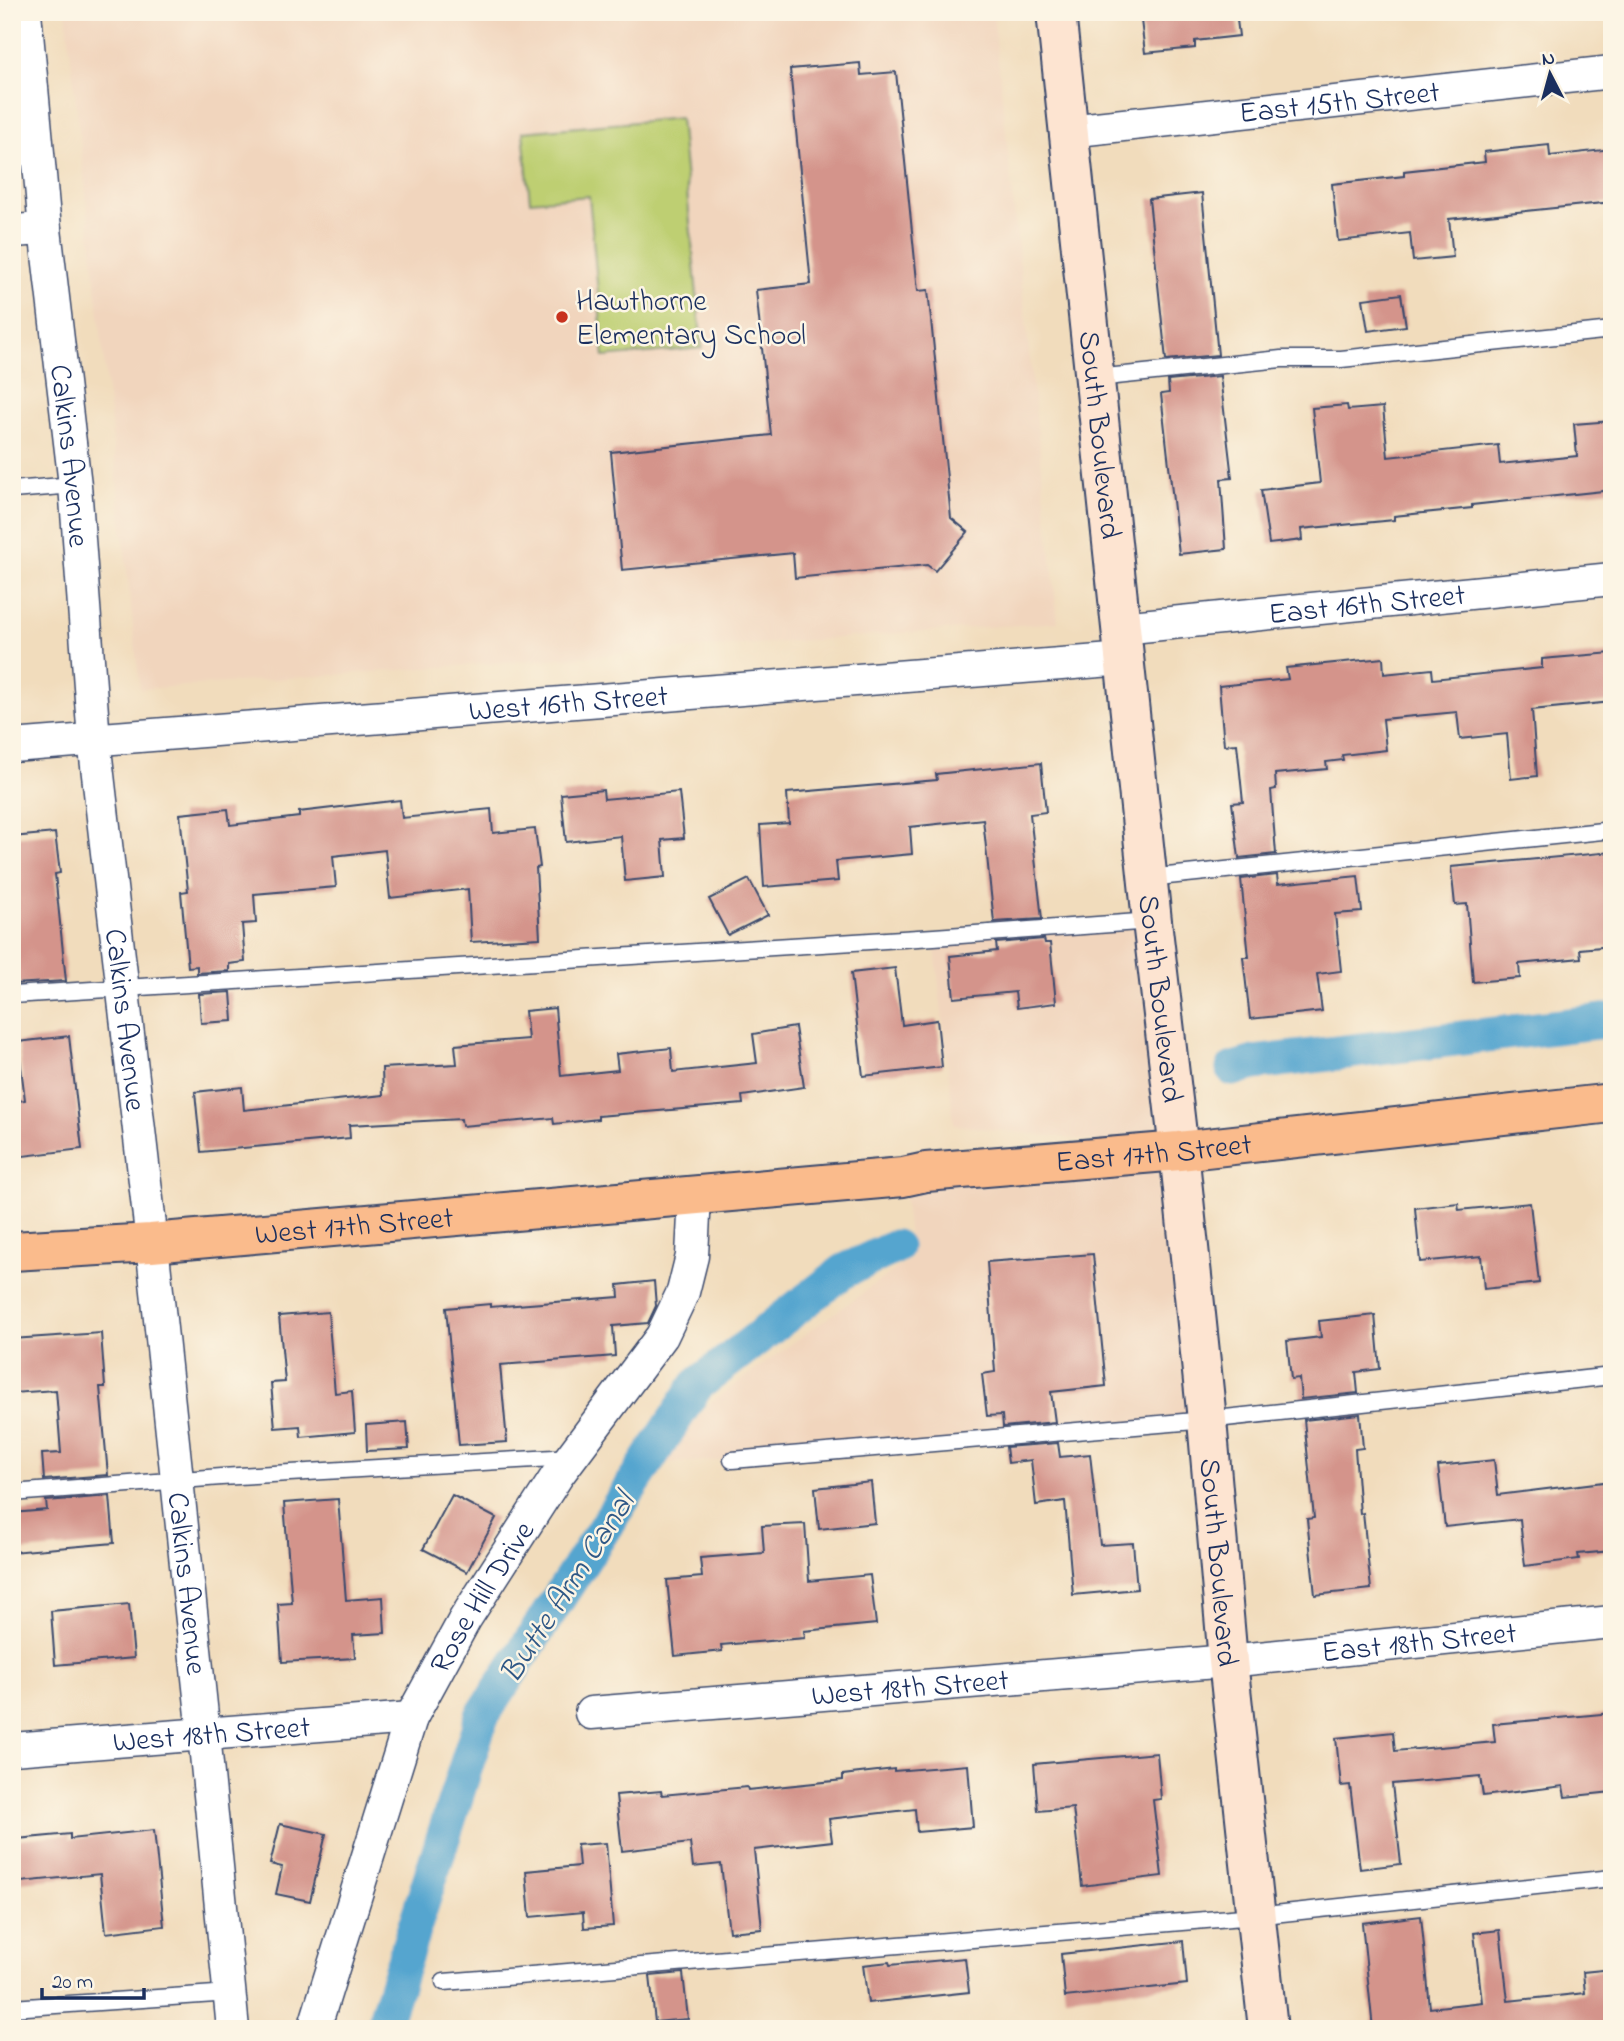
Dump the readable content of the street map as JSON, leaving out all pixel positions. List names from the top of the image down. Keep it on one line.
{"streets":{"main road":["East 17th Street","West 17th Street"],"street":["East 15th Street","South Boulevard","Calkins Avenue","East 16th Street","West 16th Street","Rose Hill Drive","East 18th Street","West 18th Street"]},"crossings":[["East 15th Street","South Boulevard"],["South Boulevard","East 16th Street"],["South Boulevard","West 16th Street"],["South Boulevard","East 17th Street"],["South Boulevard","East 18th Street"],["South Boulevard","West 18th Street"],["Calkins Avenue","West 16th Street"],["Calkins Avenue","West 17th Street"],["Calkins Avenue","West 18th Street"],["East 16th Street","West 16th Street"],["East 17th Street","West 17th Street"],["East 17th Street","Rose Hill Drive"],["West 17th Street","Rose Hill Drive"],["Rose Hill Drive","West 18th Street"],["East 18th Street","West 18th Street"]],"water":["Butte Arm Canal"],"places":["Hawthorne Elementary School"],"scale_bar":"20 m","north":"top"}
